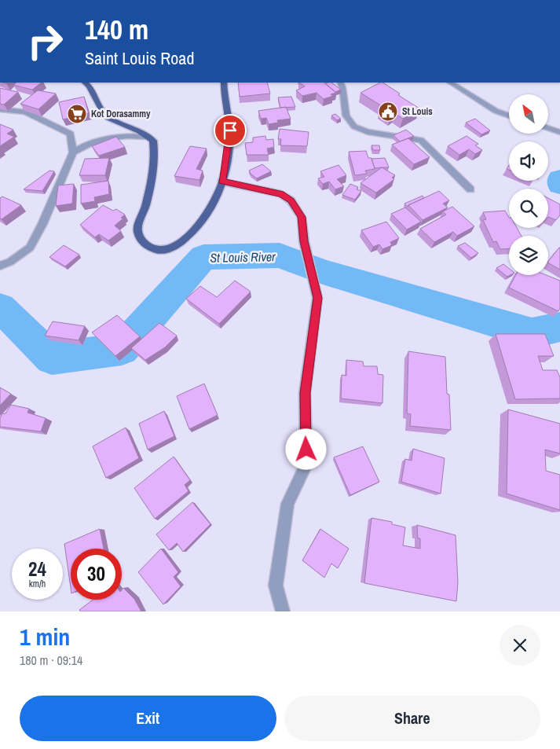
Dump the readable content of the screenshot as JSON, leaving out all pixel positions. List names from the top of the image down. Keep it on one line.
{"water":["St Louis River"],"places":{"public building":["St Louis"],"supermarket":["Kot Dorasammy"]},"north":"top left","page":{"turn":["140 m","Saint Louis Road"],"speed":"24 km/h","limit":"30","heading":["1 min","180 m · 09:14"],"buttons":["Exit","Share"]}}
